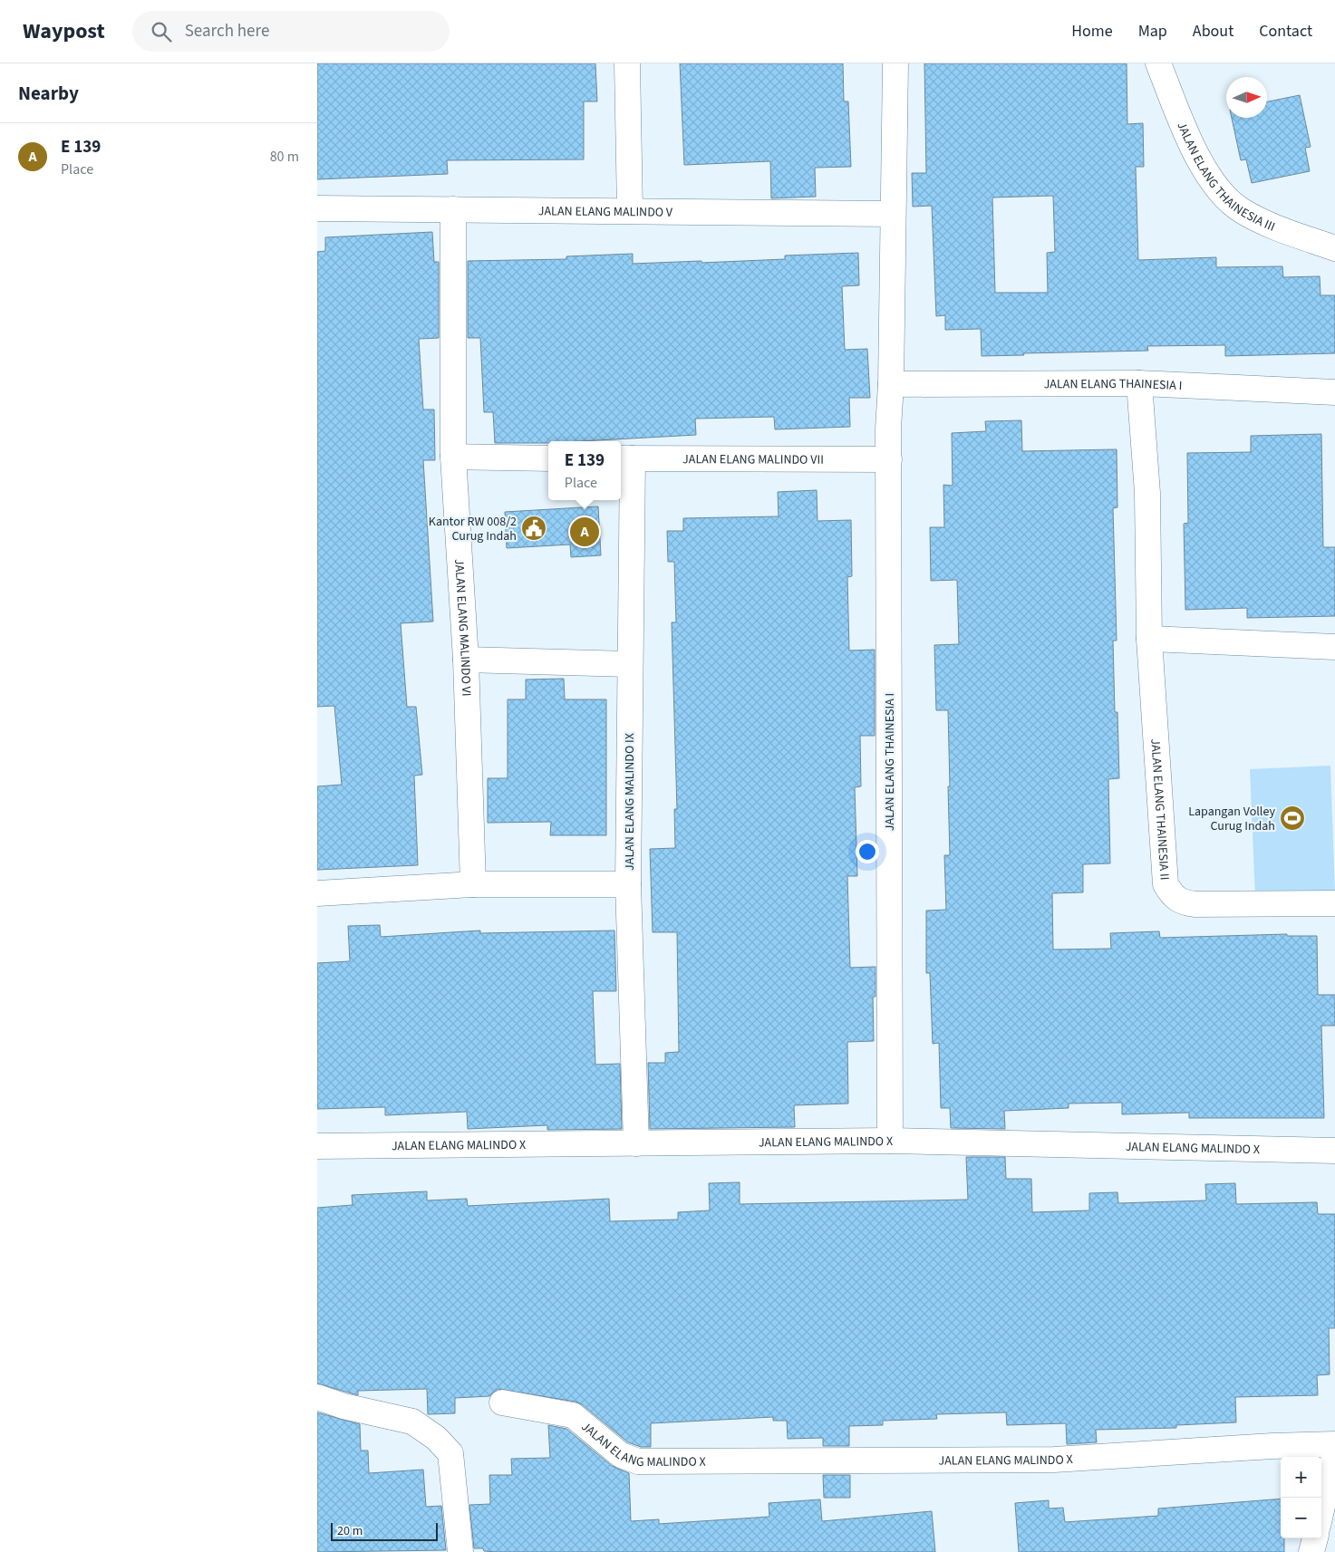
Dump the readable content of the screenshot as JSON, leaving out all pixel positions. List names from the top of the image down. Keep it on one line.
{"streets":{"street":["JALAN ELANG THAINESIA III","JALAN ELANG MALINDO V","JALAN ELANG THAINESIA I","JALAN ELANG MALINDO VII","JALAN ELANG MALINDO VI","JALAN ELANG MALINDO IX","JALAN ELANG THAINESIA II","JALAN ELANG MALINDO X"]},"crossings":[["JALAN ELANG MALINDO V","JALAN ELANG THAINESIA I"],["JALAN ELANG MALINDO V","JALAN ELANG MALINDO VI"],["JALAN ELANG THAINESIA I","JALAN ELANG MALINDO VII"],["JALAN ELANG THAINESIA I","JALAN ELANG THAINESIA II"],["JALAN ELANG THAINESIA I","JALAN ELANG MALINDO X"],["JALAN ELANG MALINDO VII","JALAN ELANG MALINDO IX"],["JALAN ELANG MALINDO IX","JALAN ELANG MALINDO X"]],"places":{"public building":["Kantor RW 008/2 Curug Indah"],"sports":["Lapangan Volley Curug Indah"]},"scale_bar":"20 m","north":"right","page":{"header":"Waypost","search":"Search here","nav":["Home","Map","About","Contact"],"heading":"Nearby","list":[{"mark":"A","name":"E 139","note":"Place","value":"80 m"}],"popup":["E 139","Place"],"pins":"A","map_buttons":["+","−"],"scale":"20 m"}}
